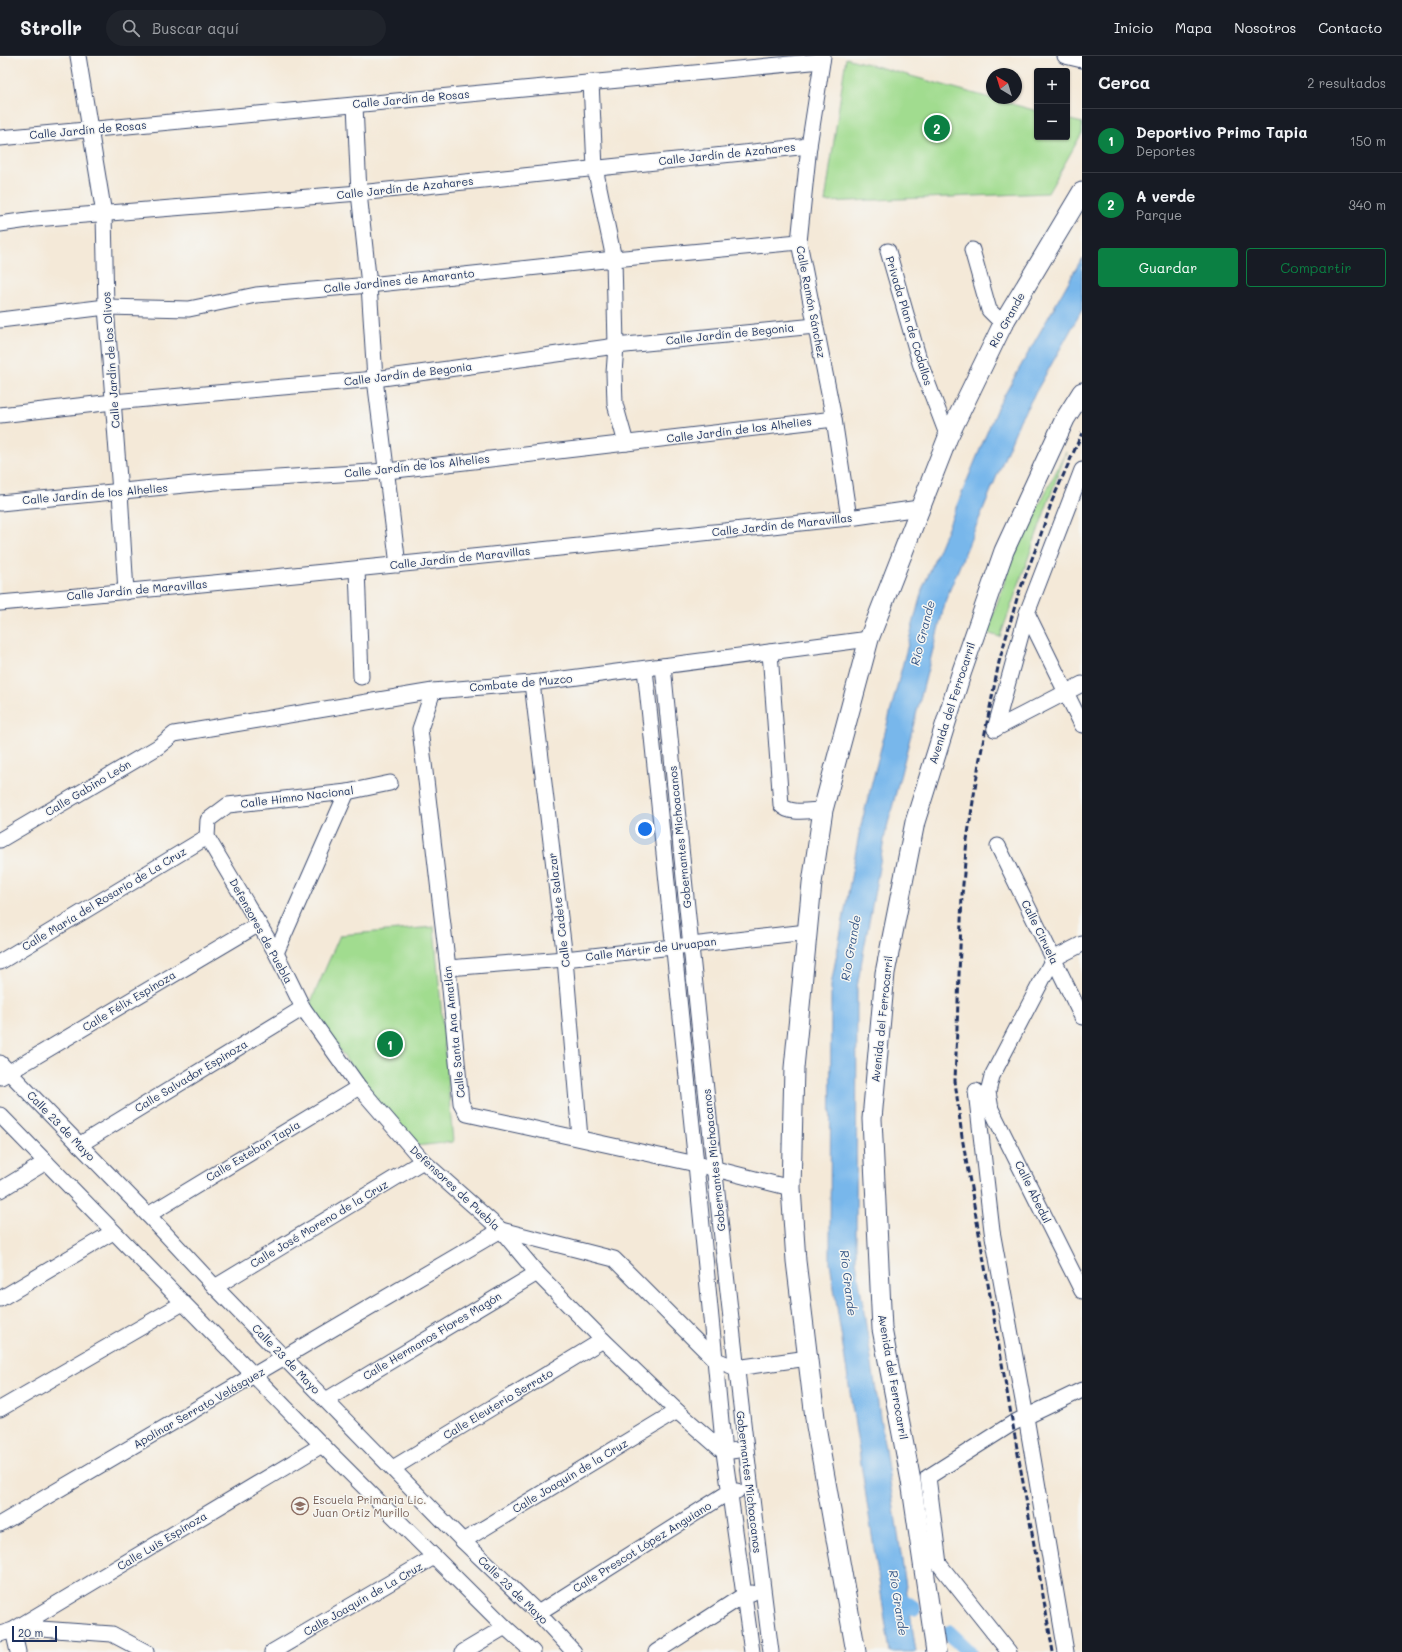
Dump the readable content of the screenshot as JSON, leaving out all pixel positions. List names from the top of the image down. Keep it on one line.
{"streets":{"main road":["Río Grande","Avenida del Ferrocarril"],"street":["Calle Jardín de Rosas","Calle Jardín de Azahares","Calle Jardines de Amaranto","Calle Ramón Sánchez","Privada Plan de Codallos","Calle Jardín de Begonia","Calle Jardín de los Olivos","Calle Jardín de los Alhelies","Calle Jardín de Maravillas","Combate de Muzco","Calle Gabino León","Calle Himno Nacional","Gobernantes Michoacanos","Calle María del Rosario de La Cruz","Calle Cadete Salazar","Defensores de Puebla","Calle Ciruela","Calle Mártir de Uruapan","Calle Félix Espinoza","Calle Santa Ana Amatlán","Calle Salvador Espinoza","Calle 23 de Mayo","Calle Esteban Tapia","Calle Abedul","Calle José Moreno de la Cruz","Calle Hermanos Flores Magón","Calle Eleuterio Serrato","Apolinar Serrato Velásquez","Calle Joaquín de la Cruz","Calle Luis Espinoza","Calle Prescot López Anguiano","Calle Joaquín de La Cruz"]},"crossings":[["Calle Jardín de Rosas","Calle Ramón Sánchez"],["Calle Jardín de Rosas","Calle Jardín de los Olivos"],["Calle Jardín de Azahares","Calle Ramón Sánchez"],["Calle Jardín de Azahares","Calle Jardín de los Olivos"],["Calle Jardines de Amaranto","Calle Ramón Sánchez"],["Calle Jardines de Amaranto","Calle Jardín de los Olivos"],["Calle Ramón Sánchez","Calle Jardín de Begonia"],["Calle Ramón Sánchez","Calle Jardín de los Alhelies"],["Calle Ramón Sánchez","Calle Jardín de Maravillas"],["Río Grande","Privada Plan de Codallos"],["Río Grande","Calle Jardín de Maravillas"],["Río Grande","Combate de Muzco"],["Río Grande","Calle Mártir de Uruapan"],["Río Grande","Calle Santa Ana Amatlán"],["Calle Jardín de Begonia","Calle Jardín de los Olivos"],["Calle Jardín de los Olivos","Calle Jardín de los Alhelies"],["Calle Jardín de los Olivos","Calle Jardín de Maravillas"],["Combate de Muzco","Calle Gabino León"],["Combate de Muzco","Gobernantes Michoacanos"],["Combate de Muzco","Calle Cadete Salazar"],["Combate de Muzco","Calle Santa Ana Amatlán"],["Calle Himno Nacional","Calle María del Rosario de La Cruz"],["Calle Himno Nacional","Defensores de Puebla"],["Gobernantes Michoacanos","Defensores de Puebla"],["Gobernantes Michoacanos","Calle Mártir de Uruapan"],["Gobernantes Michoacanos","Calle Santa Ana Amatlán"],["Gobernantes Michoacanos","Calle Prescot López Anguiano"],["Calle María del Rosario de La Cruz","Defensores de Puebla"],["Calle Cadete Salazar","Calle Mártir de Uruapan"],["Calle Cadete Salazar","Calle Santa Ana Amatlán"],["Defensores de Puebla","Calle Félix Espinoza"],["Defensores de Puebla","Calle Salvador Espinoza"],["Defensores de Puebla","Calle Esteban Tapia"],["Defensores de Puebla","Calle José Moreno de la Cruz"],["Defensores de Puebla","Calle Hermanos Flores Magón"],["Defensores de Puebla","Calle Eleuterio Serrato"],["Defensores de Puebla","Apolinar Serrato Velásquez"],["Defensores de Puebla","Calle Joaquín de la Cruz"],["Calle Mártir de Uruapan","Calle Santa Ana Amatlán"],["Calle Félix Espinoza","Calle 23 de Mayo"],["Calle Salvador Espinoza","Calle 23 de Mayo"],["Calle 23 de Mayo","Calle Esteban Tapia"],["Calle 23 de Mayo","Calle José Moreno de la Cruz"],["Calle 23 de Mayo","Calle Hermanos Flores Magón"],["Calle 23 de Mayo","Calle Eleuterio Serrato"],["Calle 23 de Mayo","Apolinar Serrato Velásquez"],["Calle 23 de Mayo","Calle Joaquín de la Cruz"],["Calle 23 de Mayo","Calle Prescot López Anguiano"]],"water":["Río Grande"],"places":{"school or university":["Escuela Primaria Lic. Juan Ortiz Murillo"]},"scale_bar":"20 m","north":"top left","page":{"header":"Strollr","search":"Buscar aquí","nav":["Inicio","Mapa","Nosotros","Contacto"],"heading":["Cerca","2 resultados"],"map_buttons":["+","−"],"list":[{"mark":"1","name":"Deportivo Primo Tapia","note":"Deportes","value":"150 m"},{"mark":"2","name":"A verde","note":"Parque","value":"340 m"}],"pins":["2","1"],"buttons":["Guardar","Compartir"],"scale":"20 m"}}
